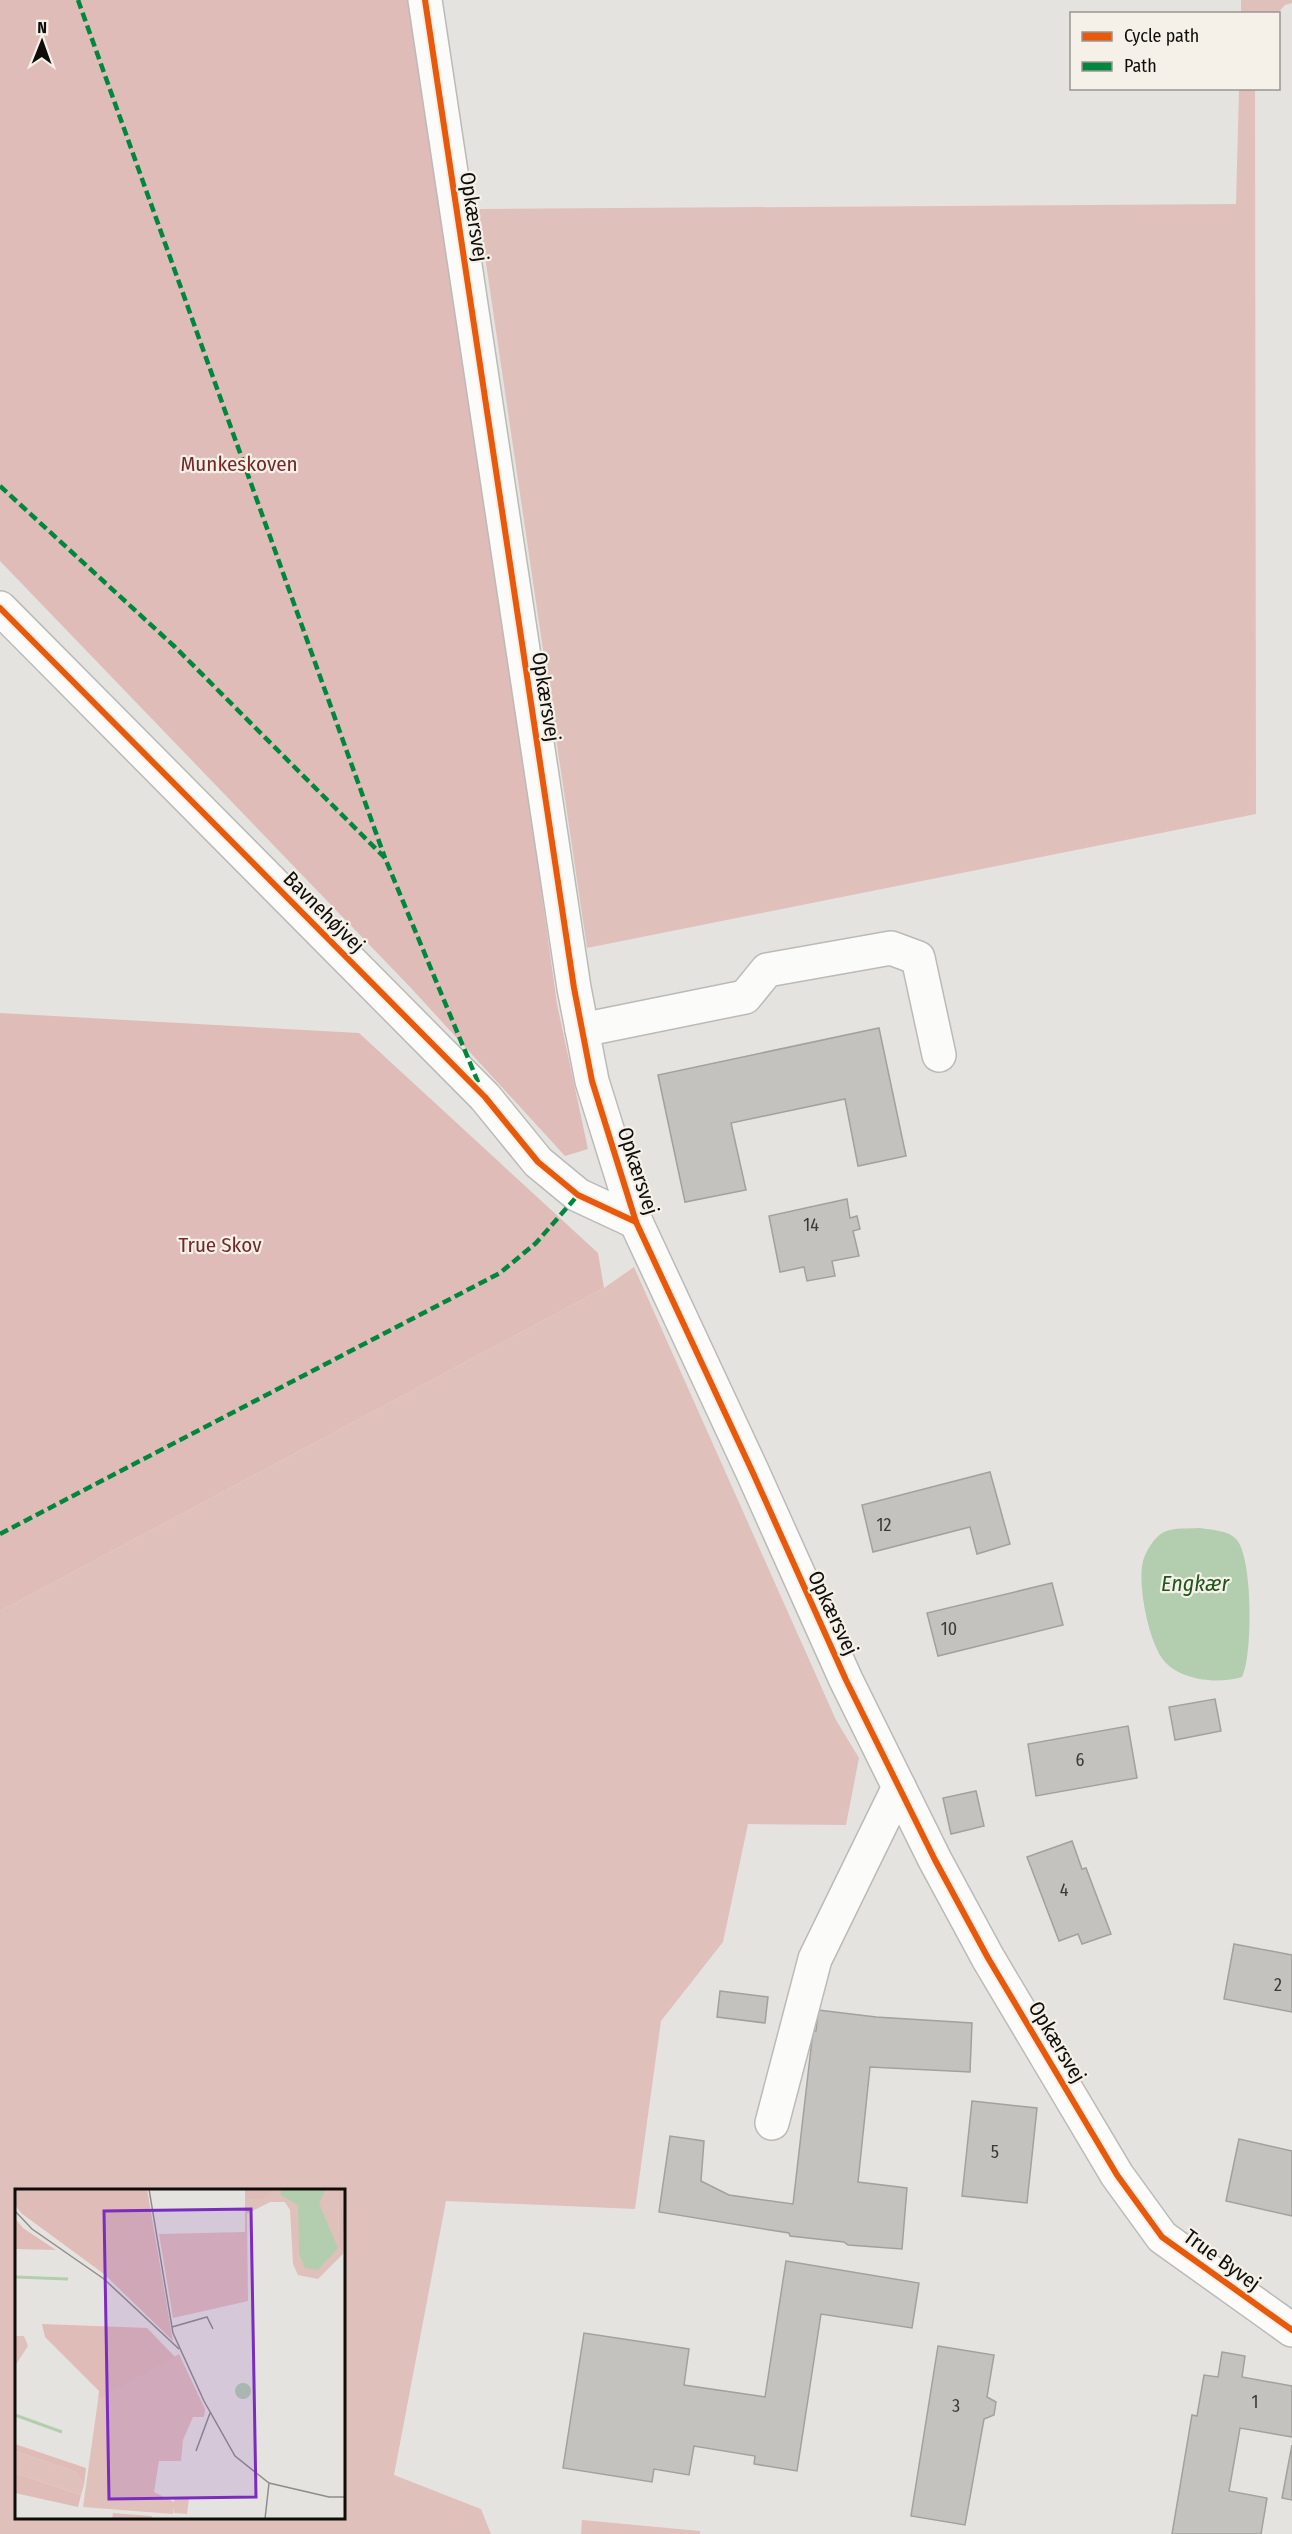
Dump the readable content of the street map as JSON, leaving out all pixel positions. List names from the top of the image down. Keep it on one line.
{"streets":{"street":["Opkærsvej","Bavnehøjvej","True Byvej"]},"crossings":[["Opkærsvej","Bavnehøjvej"],["Opkærsvej","True Byvej"]],"water":["Engkær"],"parks":["Munkeskoven","True Skov"],"house_numbers":["14","12","10","6","4","2","5","1","3"],"legend":["Cycle path","Path"],"north":"top"}
